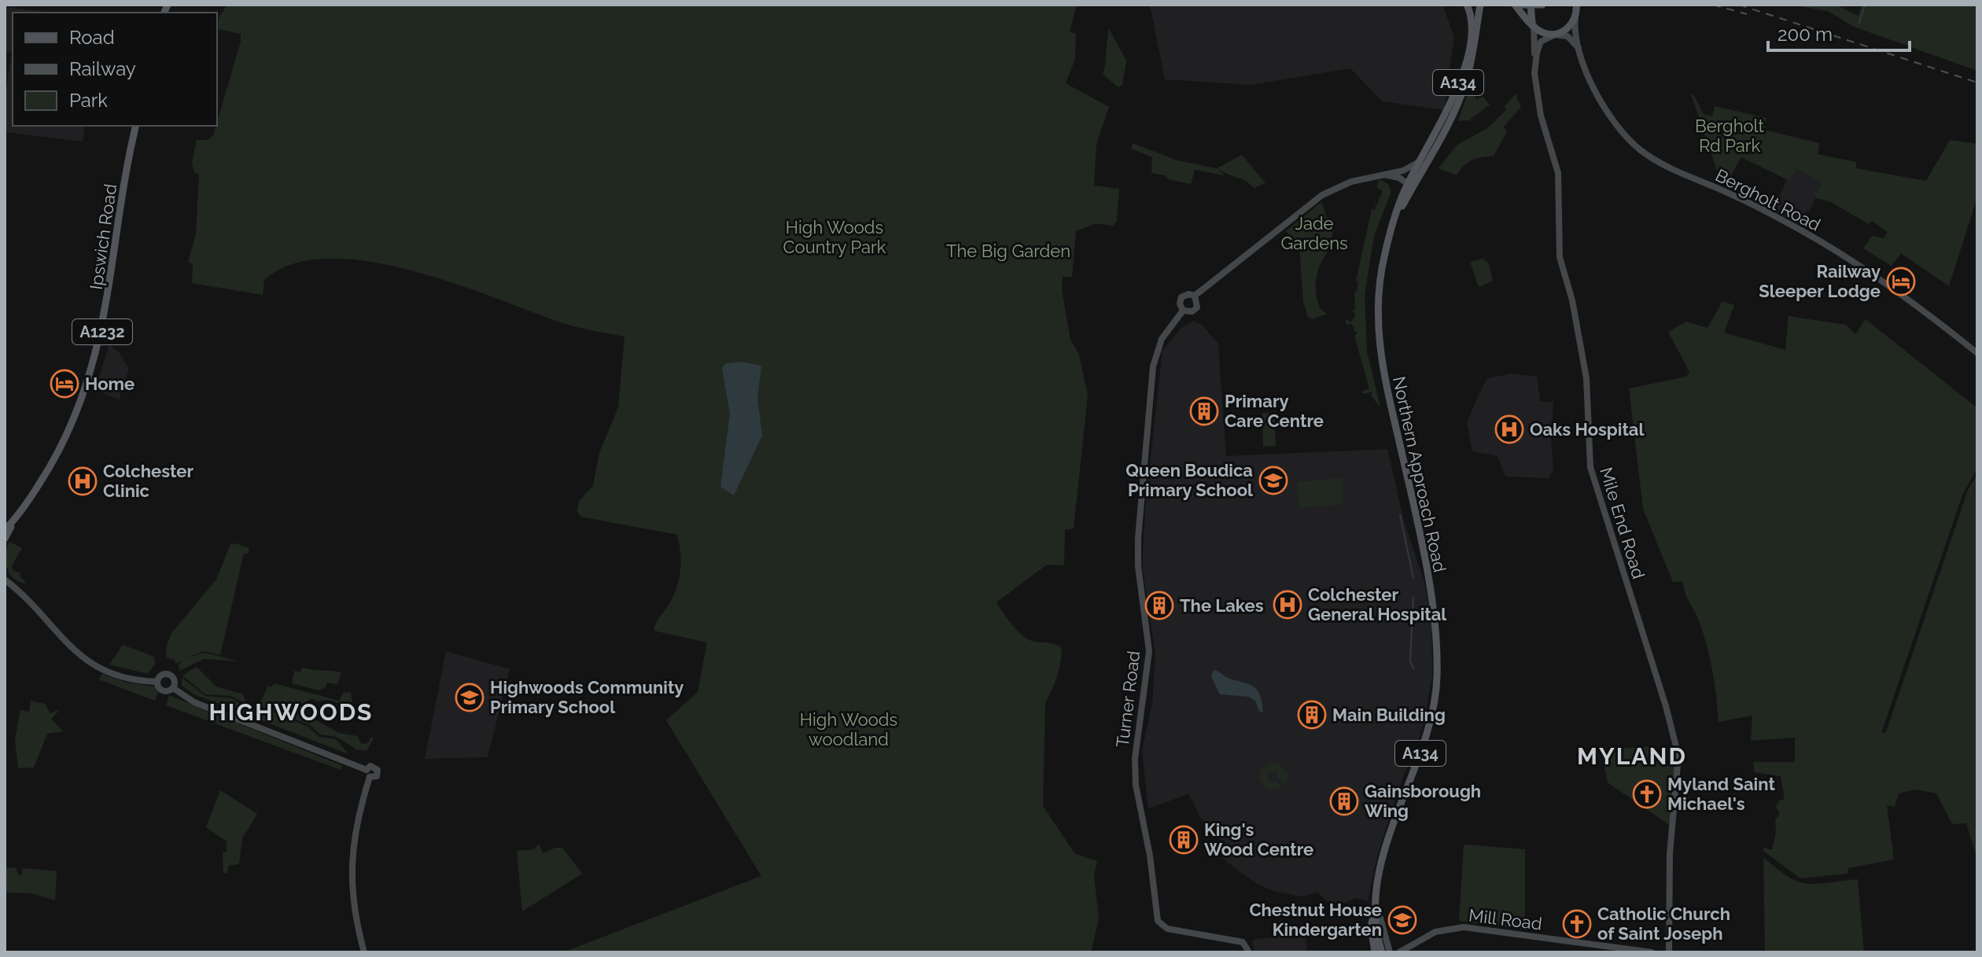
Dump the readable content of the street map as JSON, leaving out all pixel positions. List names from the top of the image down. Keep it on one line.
{"streets":{"main road":["A134","Ipswich Road","A1232","Northern Approach Road"],"street":["Bergholt Road","Mile End Road","Turner Road","Mill Road"]},"crossings":[["Northern Approach Road","Turner Road"]],"districts":["HIGHWOODS","MYLAND"],"parks":["Bergholt Rd Park","Jade Gardens","High Woods Country Park","The Big Garden","High Woods woodland"],"places":{"hotel":["Railway Sleeper Lodge","Home"],"building":["Primary Care Centre","The Lakes","Main Building","Gainsborough Wing","King's Wood Centre"],"hospital":["Oaks Hospital","Colchester Clinic","Colchester General Hospital"],"school or university":["Queen Boudica Primary School","Highwoods Community Primary School","Chestnut House Kindergarten"],"church":["Myland Saint Michael's","Catholic Church of Saint Joseph"]},"legend":["Road","Railway","Park"],"scale_bar":"200 m"}
